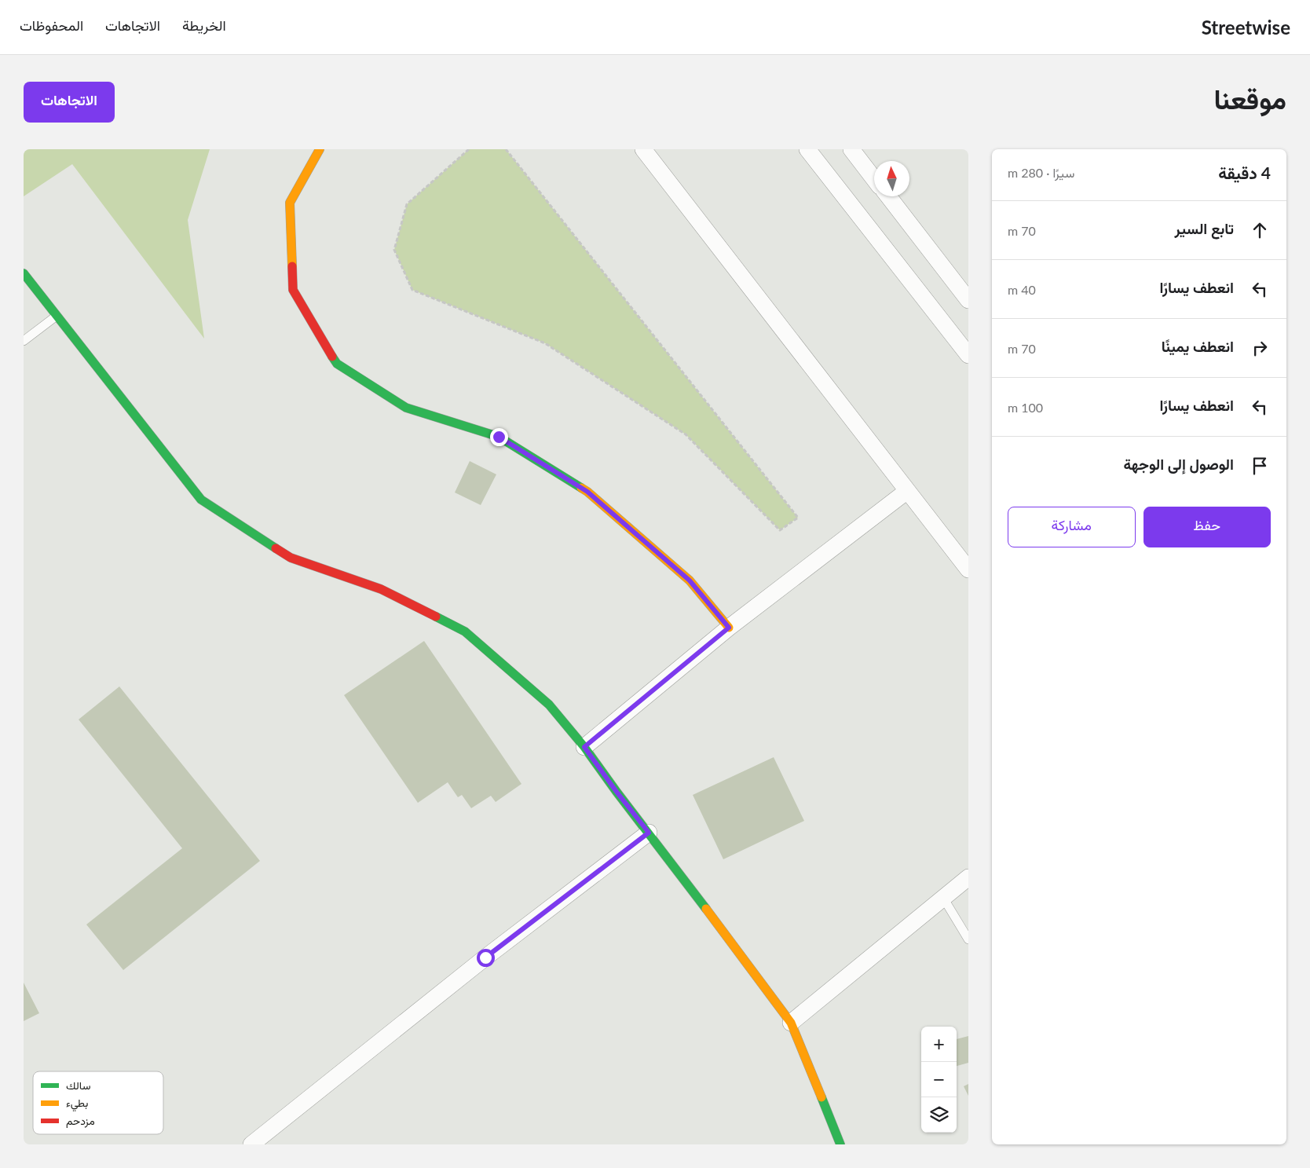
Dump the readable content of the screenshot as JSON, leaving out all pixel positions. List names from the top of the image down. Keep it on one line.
{"legend":["سالك","بطيء","مزدحم"],"north":"top","page":{"header":"Streetwise","nav":["الخريطة","الاتجاهات","المحفوظات"],"title":"موقعنا","buttons":["الاتجاهات",["حفظ","مشاركة"]],"heading":["4 دقيقة","سيرًا · 280 m"],"list":[["تابع السير","70 m"],["انعطف يسارًا","40 m"],["انعطف يمينًا","70 m"],["انعطف يسارًا","100 m"],"الوصول إلى الوجهة"],"map_buttons":["+","−"]}}
